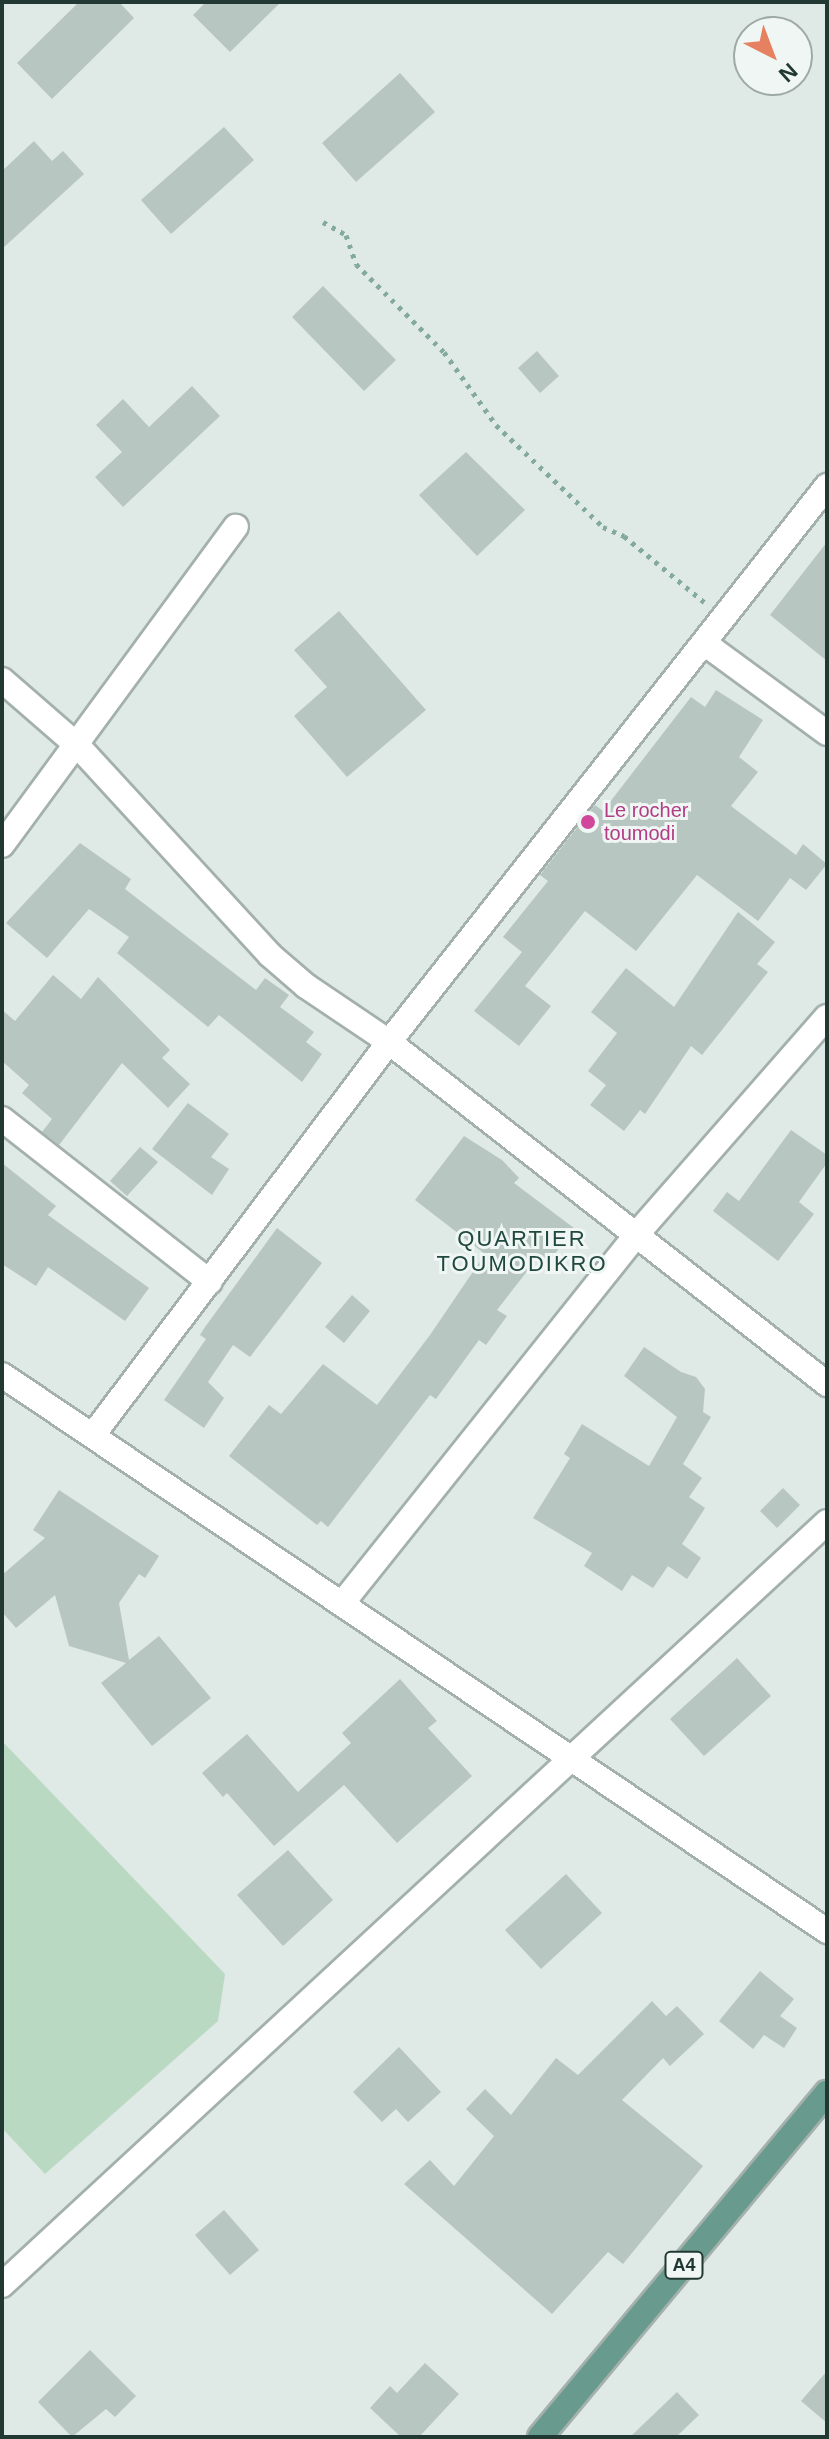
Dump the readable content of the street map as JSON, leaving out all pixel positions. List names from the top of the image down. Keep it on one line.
{"streets":{"main road":["A4"]},"districts":["QUARTIER TOUMODIKRO"],"places":["Le rocher toumodi"],"north":"bottom right"}
